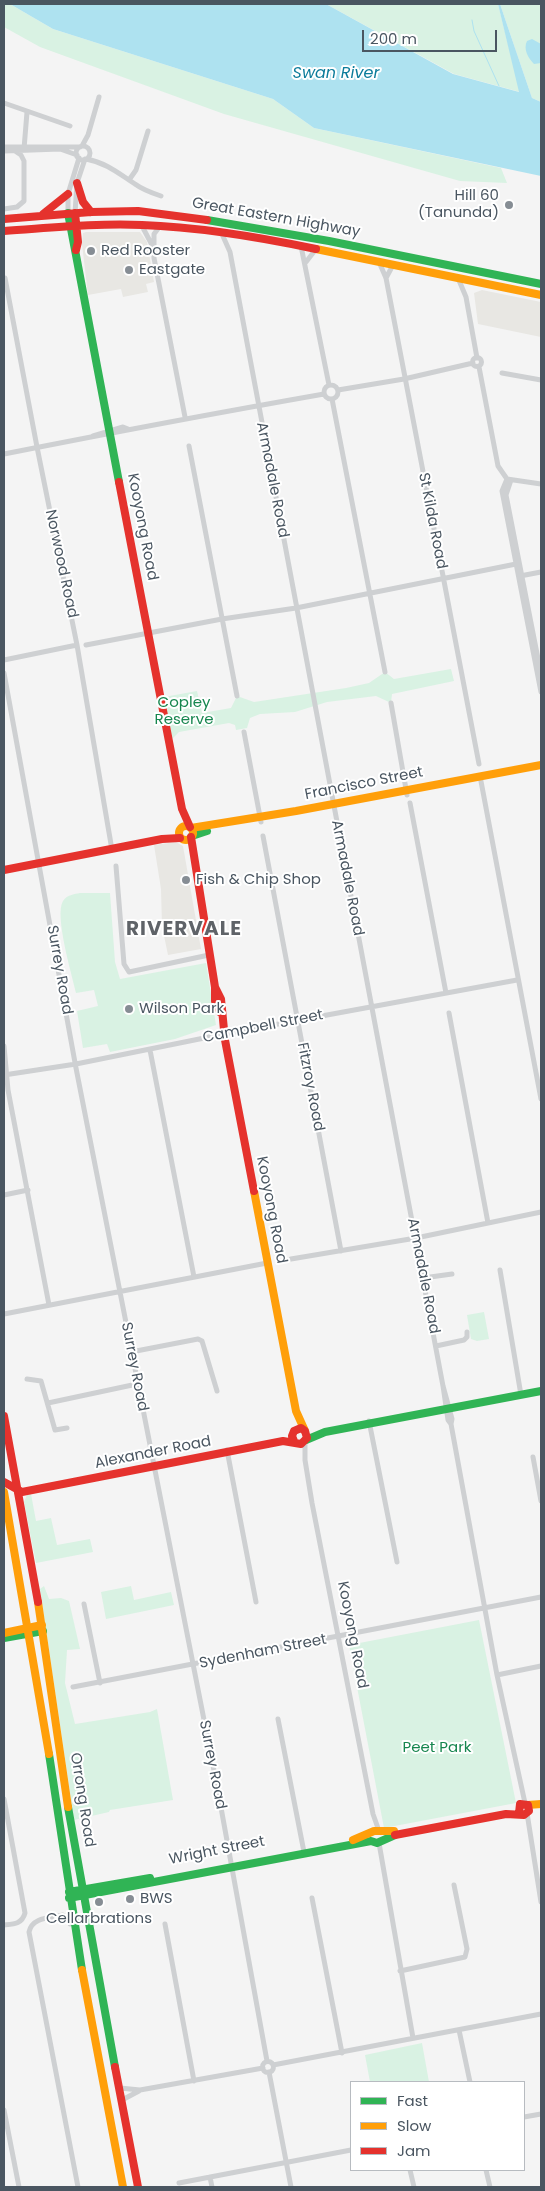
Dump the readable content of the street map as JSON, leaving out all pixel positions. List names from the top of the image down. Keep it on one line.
{"streets":{"main road":["Great Eastern Highway","Kooyong Road","Francisco Street","Alexander Road","Orrong Road","Wright Street"],"street":["Armadale Road","St Kilda Road","Norwood Road","Surrey Road","Campbell Street","Fitzroy Road","Sydenham Street"]},"crossings":[["Great Eastern Highway","Armadale Road"],["Great Eastern Highway","St Kilda Road"],["Great Eastern Highway","Kooyong Road"],["Armadale Road","Francisco Street"],["Armadale Road","Campbell Street"],["Armadale Road","Alexander Road"],["Armadale Road","Sydenham Street"],["Armadale Road","Wright Street"],["Kooyong Road","Francisco Street"],["Kooyong Road","Campbell Street"],["Kooyong Road","Alexander Road"],["Kooyong Road","Sydenham Street"],["Kooyong Road","Wright Street"],["Norwood Road","Francisco Street"],["Francisco Street","Surrey Road"],["Surrey Road","Campbell Street"],["Surrey Road","Alexander Road"],["Surrey Road","Sydenham Street"],["Surrey Road","Wright Street"],["Campbell Street","Fitzroy Road"],["Alexander Road","Orrong Road"],["Orrong Road","Wright Street"]],"districts":["RIVERVALE"],"water":["Swan River"],"parks":["Copley Reserve","Peet Park"],"places":["Hill 60 (Tanunda)","Red Rooster","Eastgate","Fish & Chip Shop","Wilson Park","BWS","Cellarbrations"],"legend":["Fast","Slow","Jam"],"scale_bar":"200 m"}
